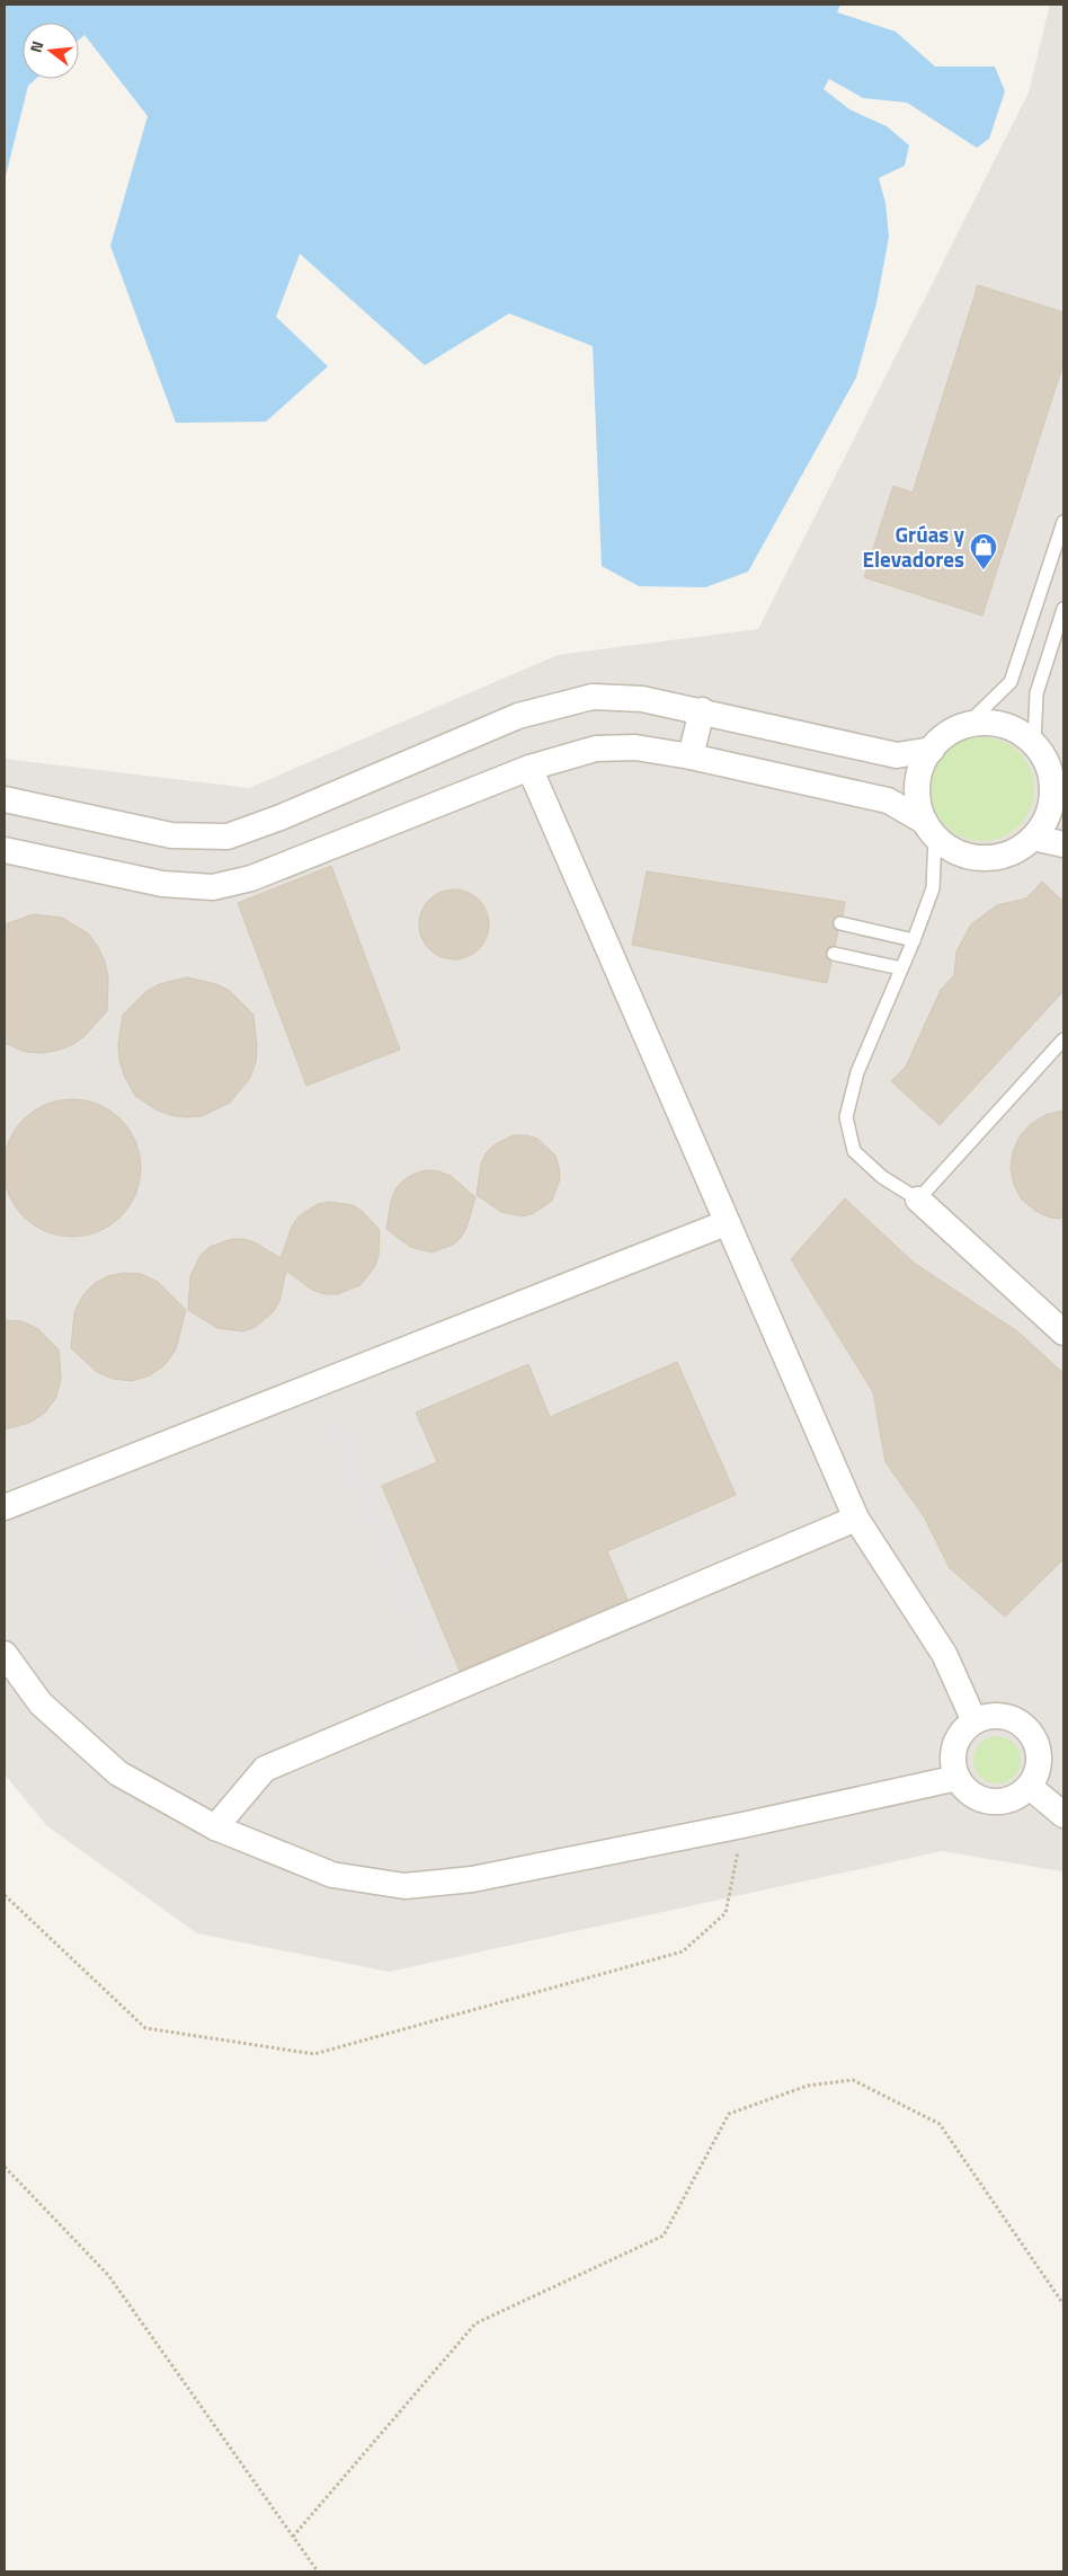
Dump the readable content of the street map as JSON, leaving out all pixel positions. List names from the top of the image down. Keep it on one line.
{"places":{"shop":["Grúas y Elevadores"]},"north":"left"}
